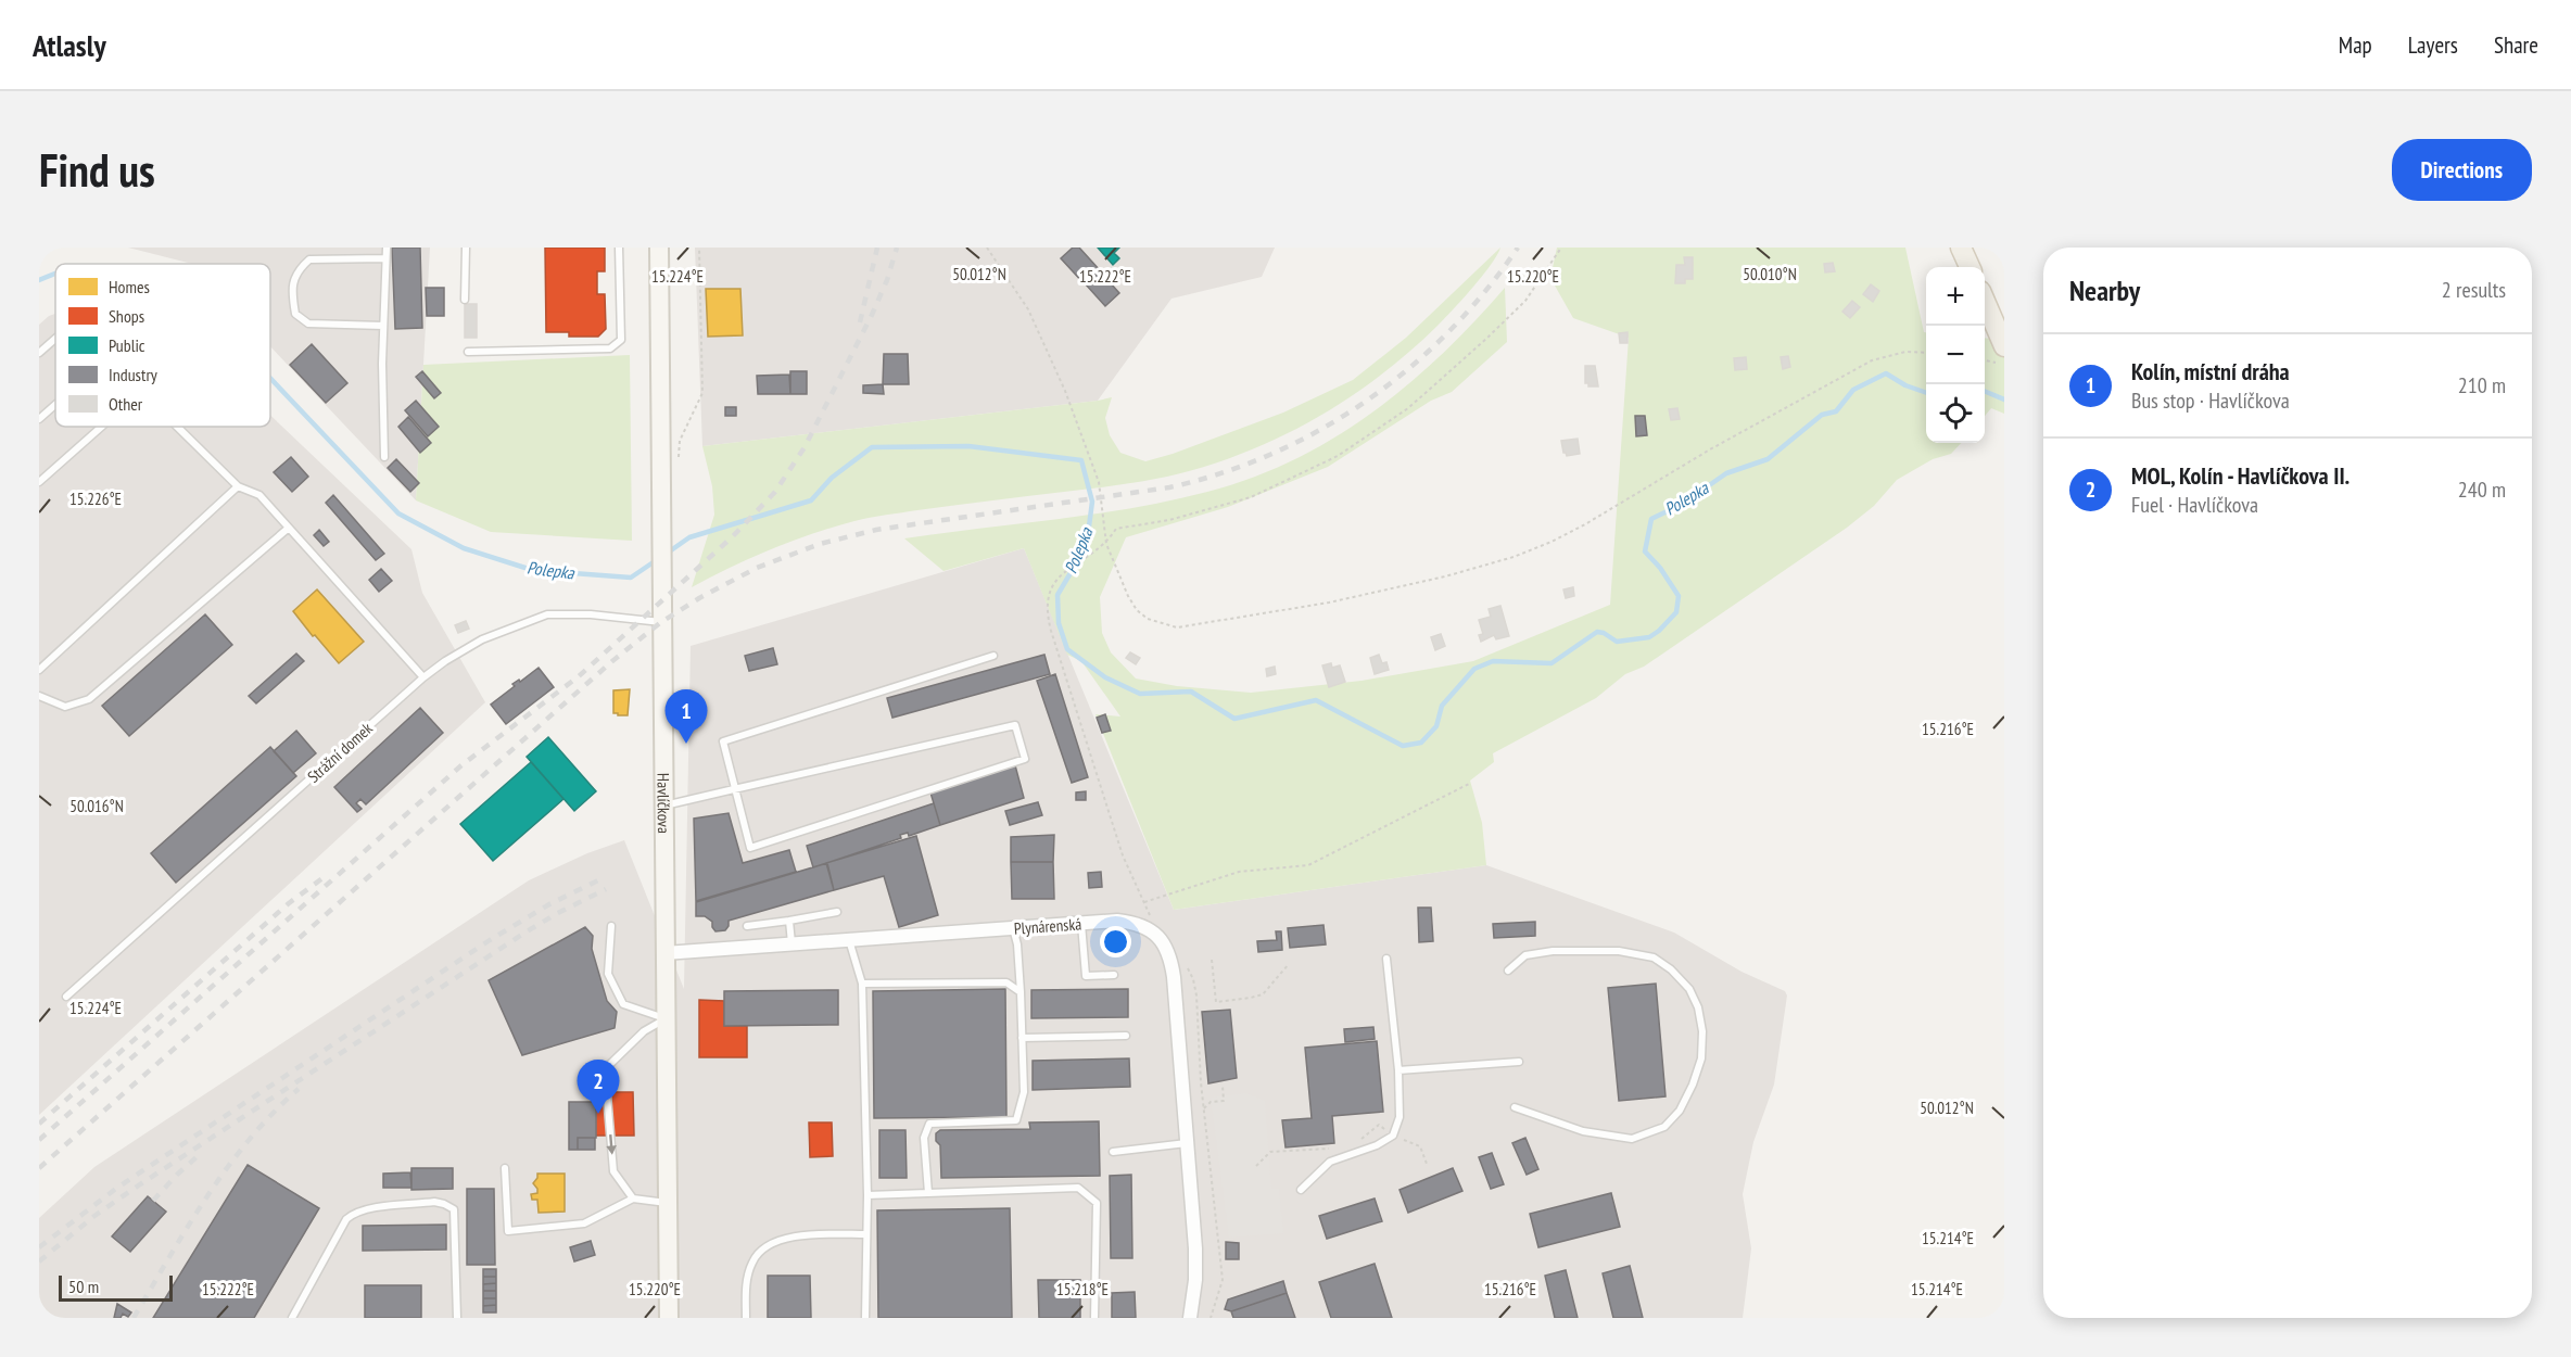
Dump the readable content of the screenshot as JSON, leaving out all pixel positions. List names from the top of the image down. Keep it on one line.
{"streets":{"street":["Havlíčkova","Plynárenská"],"lane":["Strážní domek"]},"crossings":[["Strážní domek","Havlíčkova"],["Havlíčkova","Plynárenská"]],"water":["Polepka"],"legend":["Homes","Shops","Public","Industry","Other"],"scale_bar":"50 m","page":{"header":"Atlasly","nav":["Map","Layers","Share"],"buttons":"Directions","title":"Find us","heading":["Nearby","2 results"],"map_buttons":["+","−"],"list":[{"mark":"1","name":"Kolín, místní dráha","note":"Bus stop · Havlíčkova","value":"210 m"},{"mark":"2","name":"MOL, Kolín - Havlíčkova II.","note":"Fuel · Havlíčkova","value":"240 m"}],"pins":["1","2"],"scale":"50 m"},"coordinates":["50.010°N","50.012°N","15.224°E","15.222°E","15.220°E","15.226°E","15.216°E","50.016°N","15.214°E","15.218°E"]}
